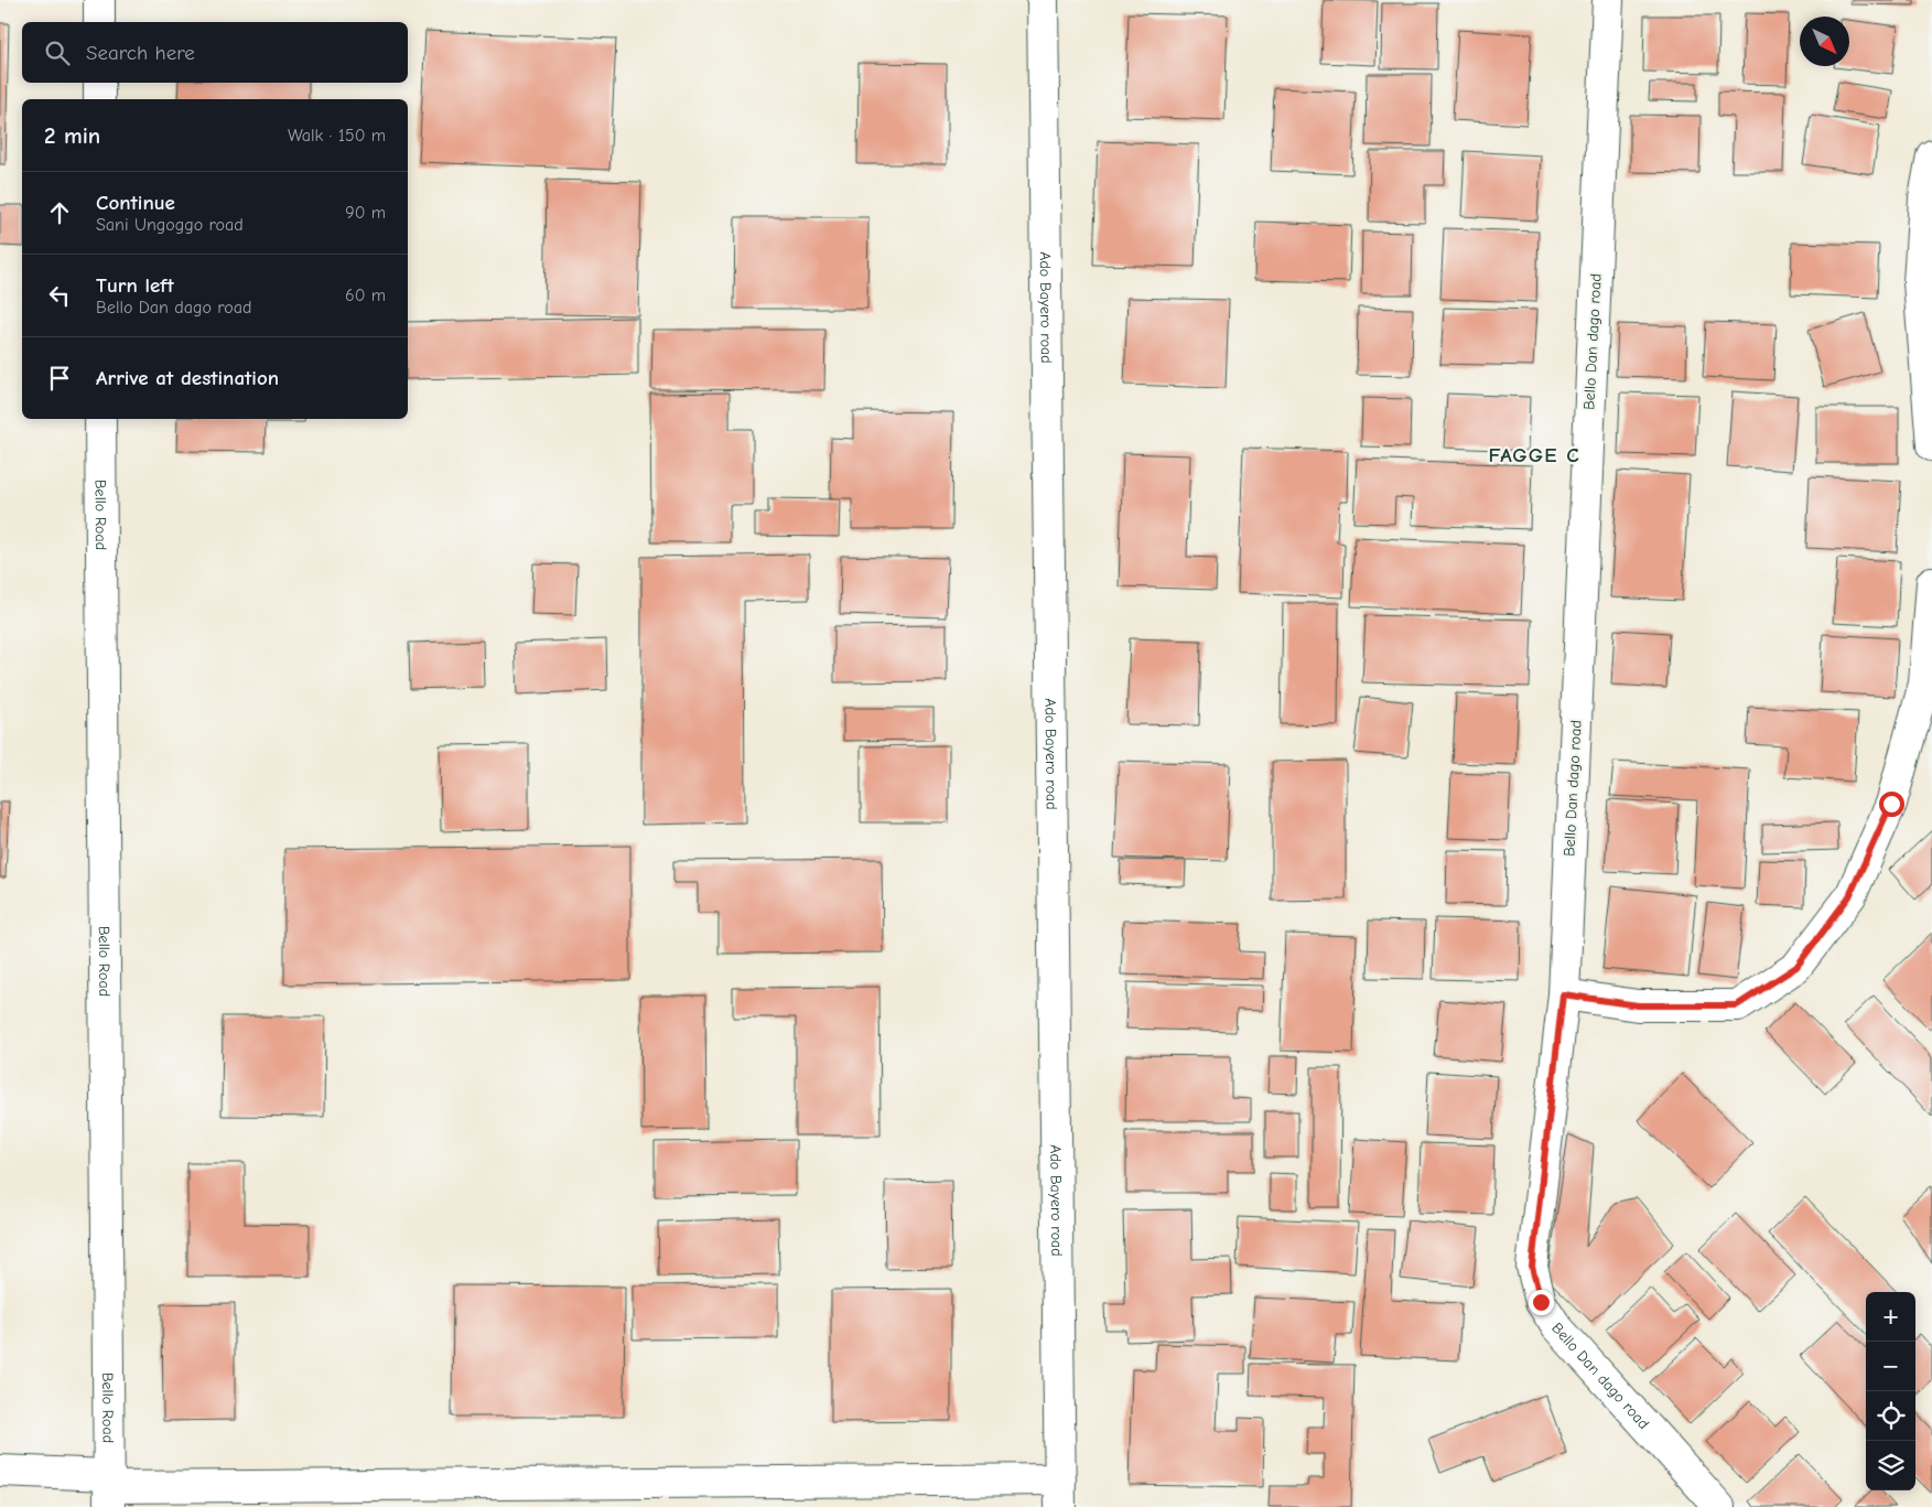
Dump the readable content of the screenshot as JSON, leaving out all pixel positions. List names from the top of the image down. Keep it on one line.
{"streets":{"street":["Ado Bayero road","Bello Dan dago road","Bello Road"]},"districts":["FAGGE C"],"north":"bottom right","page":{"search":"Search here","heading":["2 min","Walk · 150 m"],"list":[["Continue","Sani Ungoggo road","90 m"],["Turn left","Bello Dan dago road","60 m"],"Arrive at destination"],"map_buttons":["+","−"]}}
